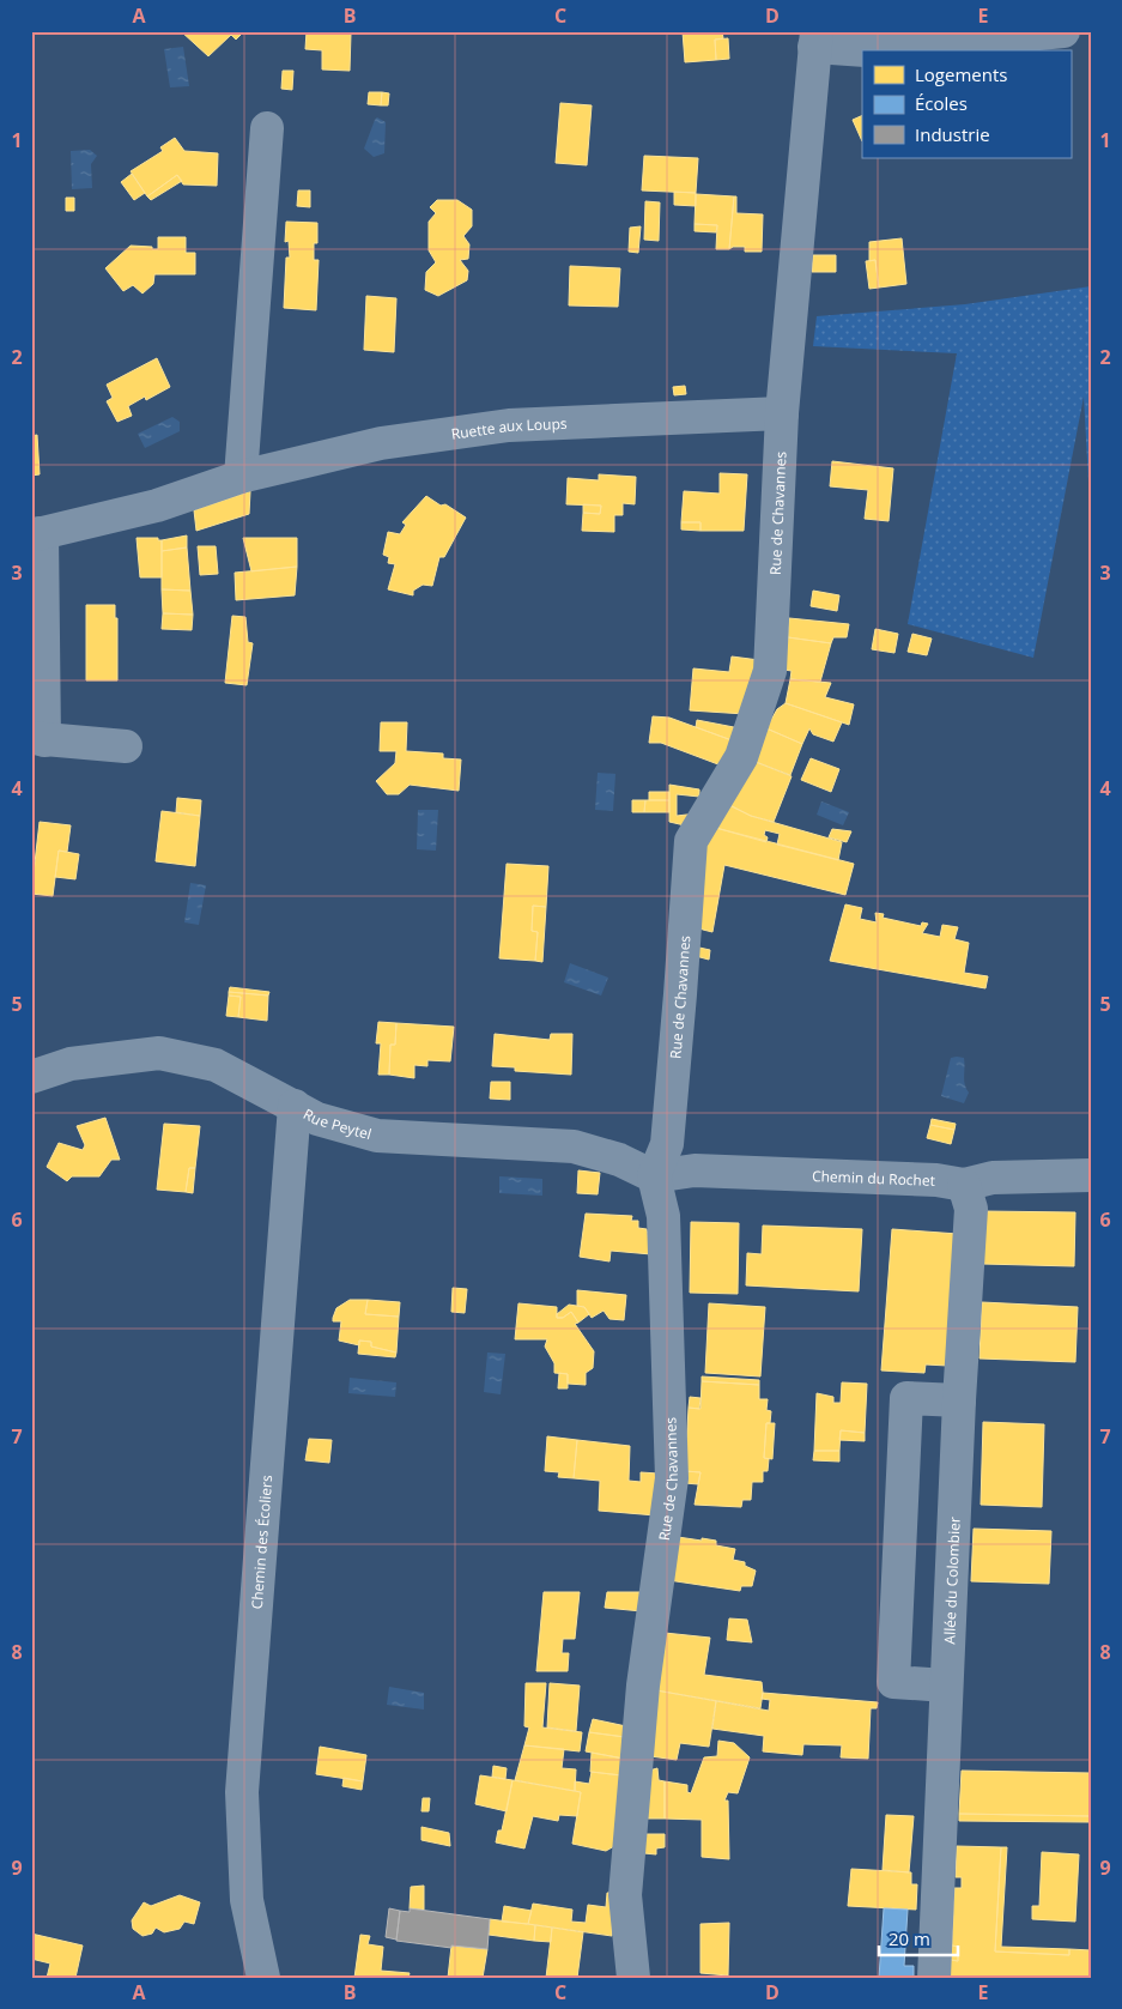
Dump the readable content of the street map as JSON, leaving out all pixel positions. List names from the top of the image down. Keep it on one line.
{"streets":{"street":["Ruette aux Loups","Rue de Chavannes","Rue Peytel","Chemin du Rochet","Chemin des Écoliers","Allée du Colombier"]},"crossings":[["Ruette aux Loups","Rue de Chavannes"],["Rue de Chavannes","Rue Peytel"],["Rue de Chavannes","Chemin du Rochet"],["Rue Peytel","Chemin du Rochet"],["Rue Peytel","Chemin des Écoliers"],["Chemin du Rochet","Allée du Colombier"]],"legend":["Logements","Écoles","Industrie"],"scale_bar":"20 m","grid":{"columns":["A","B","C","D","E"],"rows":["1","2","3","4","5","6","7","8","9"]}}
